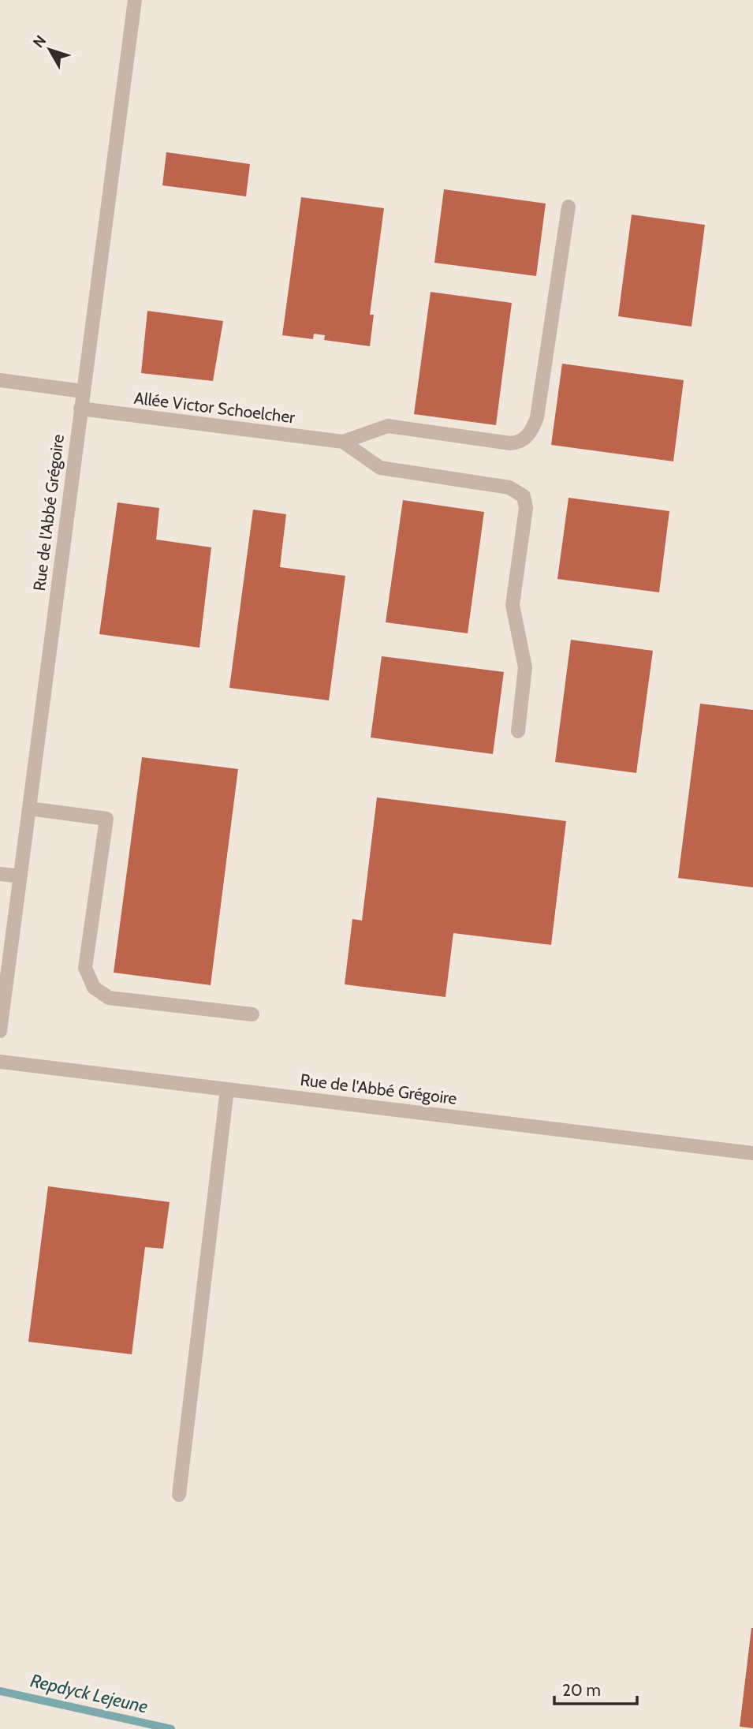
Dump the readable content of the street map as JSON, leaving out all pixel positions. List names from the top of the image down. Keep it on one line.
{"streets":{"street":["Allée Victor Schoelcher","Rue de l'Abbé Grégoire"]},"crossings":[["Allée Victor Schoelcher","Rue de l'Abbé Grégoire"]],"water":["Repdyck Lejeune"],"scale_bar":"20 m","north":"top left"}
